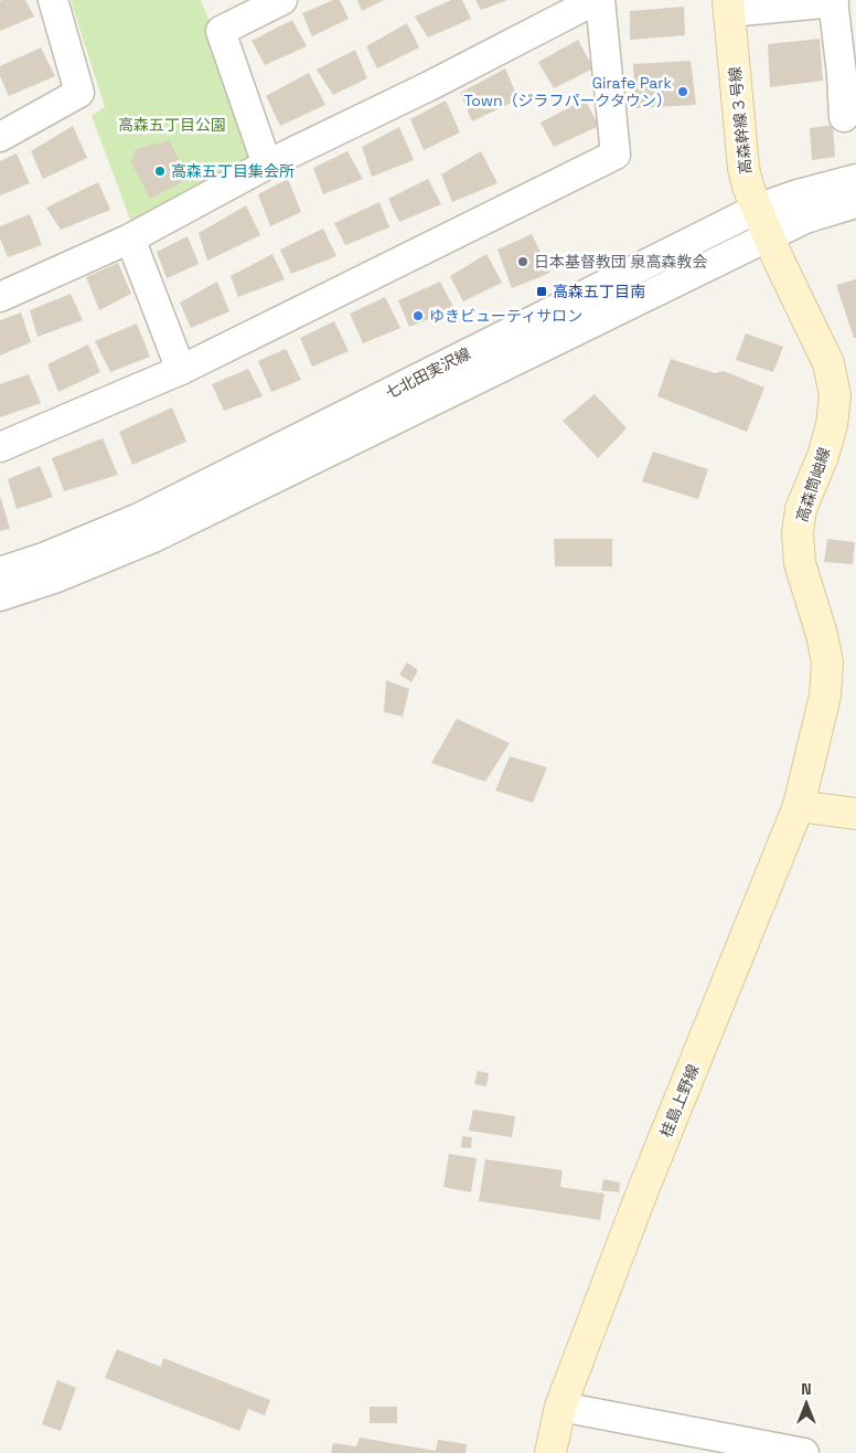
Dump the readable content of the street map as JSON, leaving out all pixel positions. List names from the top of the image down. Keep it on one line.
{"streets":{"street":["高森幹線３号線","七北田実沢線","高森筒岫線","桂島上野線"]},"crossings":[["高森幹線３号線","七北田実沢線"],["高森幹線３号線","高森筒岫線"],["高森筒岫線","桂島上野線"]],"parks":["高森五丁目公園"],"places":{"other":["Girafe Park Town（ジラフパークタウン）","高森五丁目集会所","日本基督教団 泉高森教会","ゆきビューティサロン"],"transit":["高森五丁目南"]},"north":"top"}
